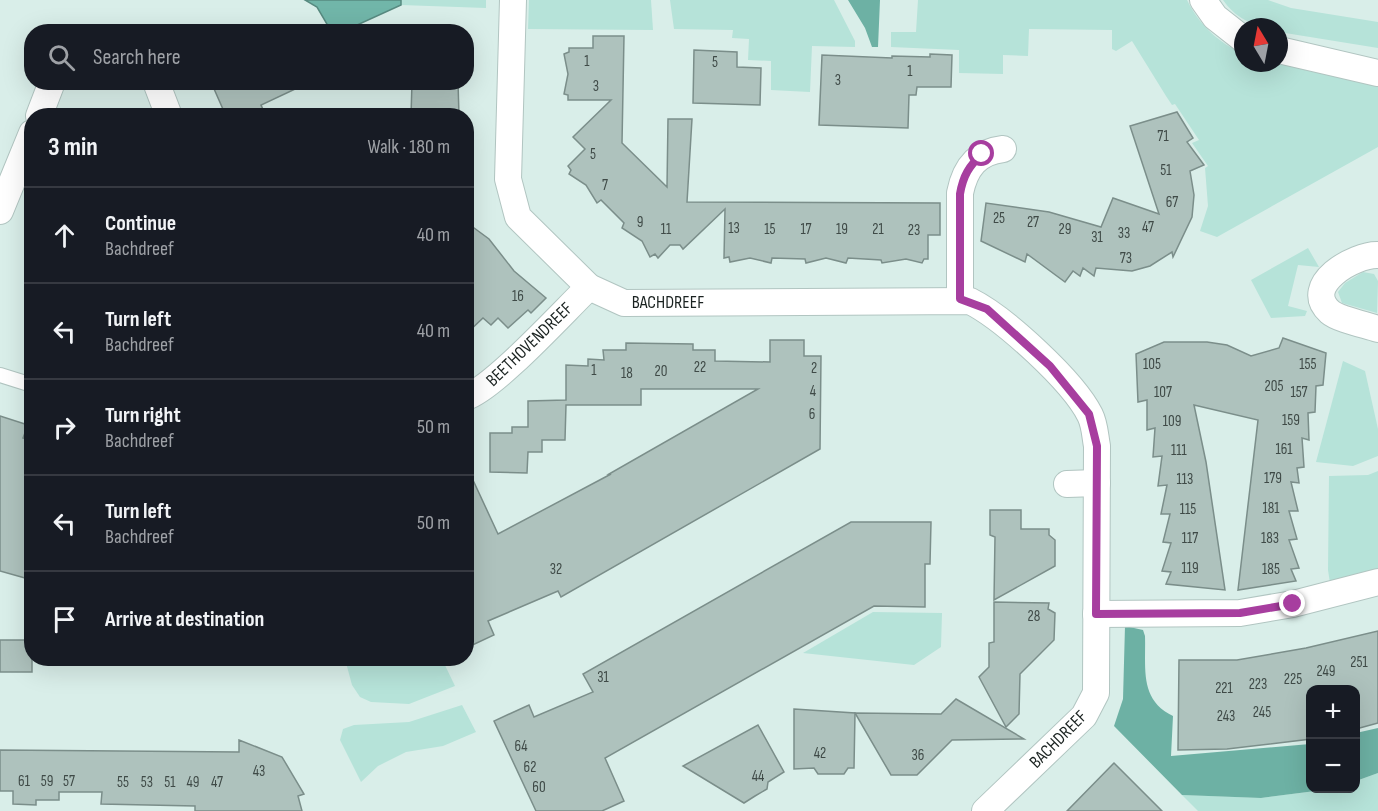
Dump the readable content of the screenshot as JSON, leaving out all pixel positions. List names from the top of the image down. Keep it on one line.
{"streets":{"street":["BACHDREEF","BEETHOVENDREEF"]},"crossings":[["BACHDREEF","BEETHOVENDREEF"]],"house_numbers":["1","5","1","3","3","71","5","51","7","67","25","9","27","47","13","11","15","17","19","21","29","23","33","31","73","16","105","155","22","2","1","20","18","205","4","107","157","6","159","109","161","111","179","113","181","115","117","183","119","32","185","28","251","249","31","225","223","221","245","243","64","42","36","62","43","44","61","59","57","55","53","51","49","47","60"],"north":"top","page":{"search":"Search here","heading":["3 min","Walk · 180 m"],"list":[["Continue","Bachdreef","40 m"],["Turn left","Bachdreef","40 m"],["Turn right","Bachdreef","50 m"],["Turn left","Bachdreef","50 m"],"Arrive at destination"],"map_buttons":["+","−"]}}
